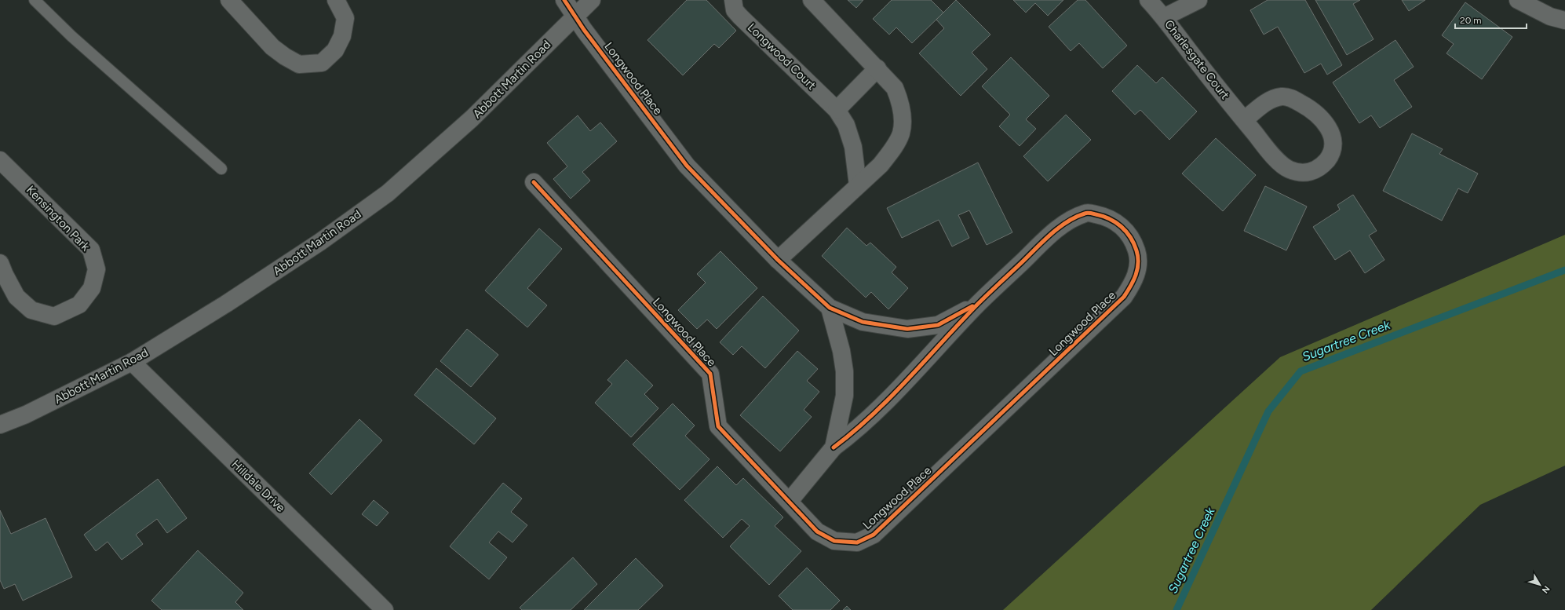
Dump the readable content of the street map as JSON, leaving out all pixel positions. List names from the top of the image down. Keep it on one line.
{"streets":{"street":["Longwood Court","Charlesgate Court","Longwood Place","Abbott Martin Road","Kensington Park","Hilldale Drive"]},"crossings":[["Longwood Place","Abbott Martin Road"],["Abbott Martin Road","Hilldale Drive"]],"water":["Sugartree Creek"],"scale_bar":"20 m","north":"bottom right"}
